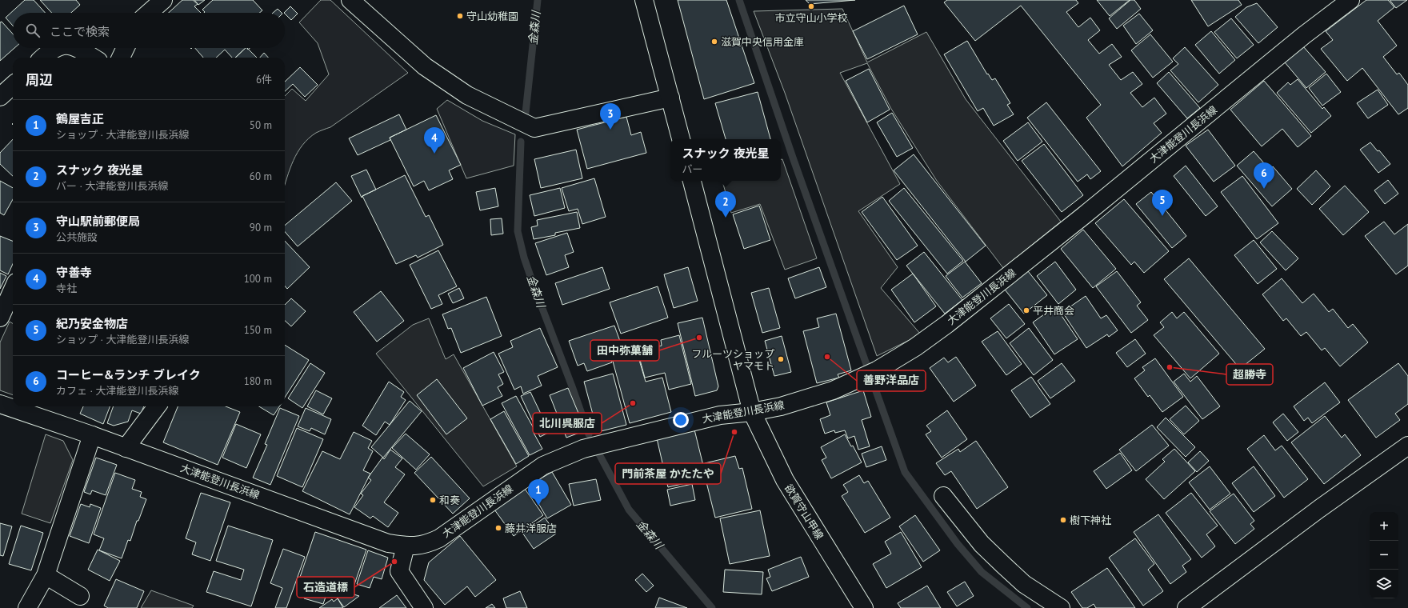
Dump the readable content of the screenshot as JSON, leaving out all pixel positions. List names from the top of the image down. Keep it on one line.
{"streets":{"main road":["大津能登川長浜線","欲賀守山甲線"]},"crossings":[["大津能登川長浜線","欲賀守山甲線"]],"water":["金森川"],"places":["市立守山小学校","守山幼稚園","滋賀中央信用金庫","平井商会","田中弥菓舗","善野洋品店","フルーツショップ ヤマモト","超勝寺","北川呉服店","門前茶屋 かたたや","和奏","樹下神社","藤井洋服店","石造道標"],"page":{"search":"ここで検索","heading":["周辺","6件"],"list":[{"mark":"1","name":"鶴屋吉正","note":"ショップ · 大津能登川長浜線","value":"50 m"},{"mark":"2","name":"スナック 夜光星","note":"バー · 大津能登川長浜線","value":"60 m"},{"mark":"3","name":"守山駅前郵便局","note":"公共施設","value":"90 m"},{"mark":"4","name":"守善寺","note":"寺社","value":"100 m"},{"mark":"5","name":"紀乃安金物店","note":"ショップ · 大津能登川長浜線","value":"150 m"},{"mark":"6","name":"コーヒー&ランチ ブレイク","note":"カフェ · 大津能登川長浜線","value":"180 m"}],"pins":["3","4","6","5","2","1"],"popup":["スナック 夜光星","バー"],"map_buttons":["+","−"]}}
